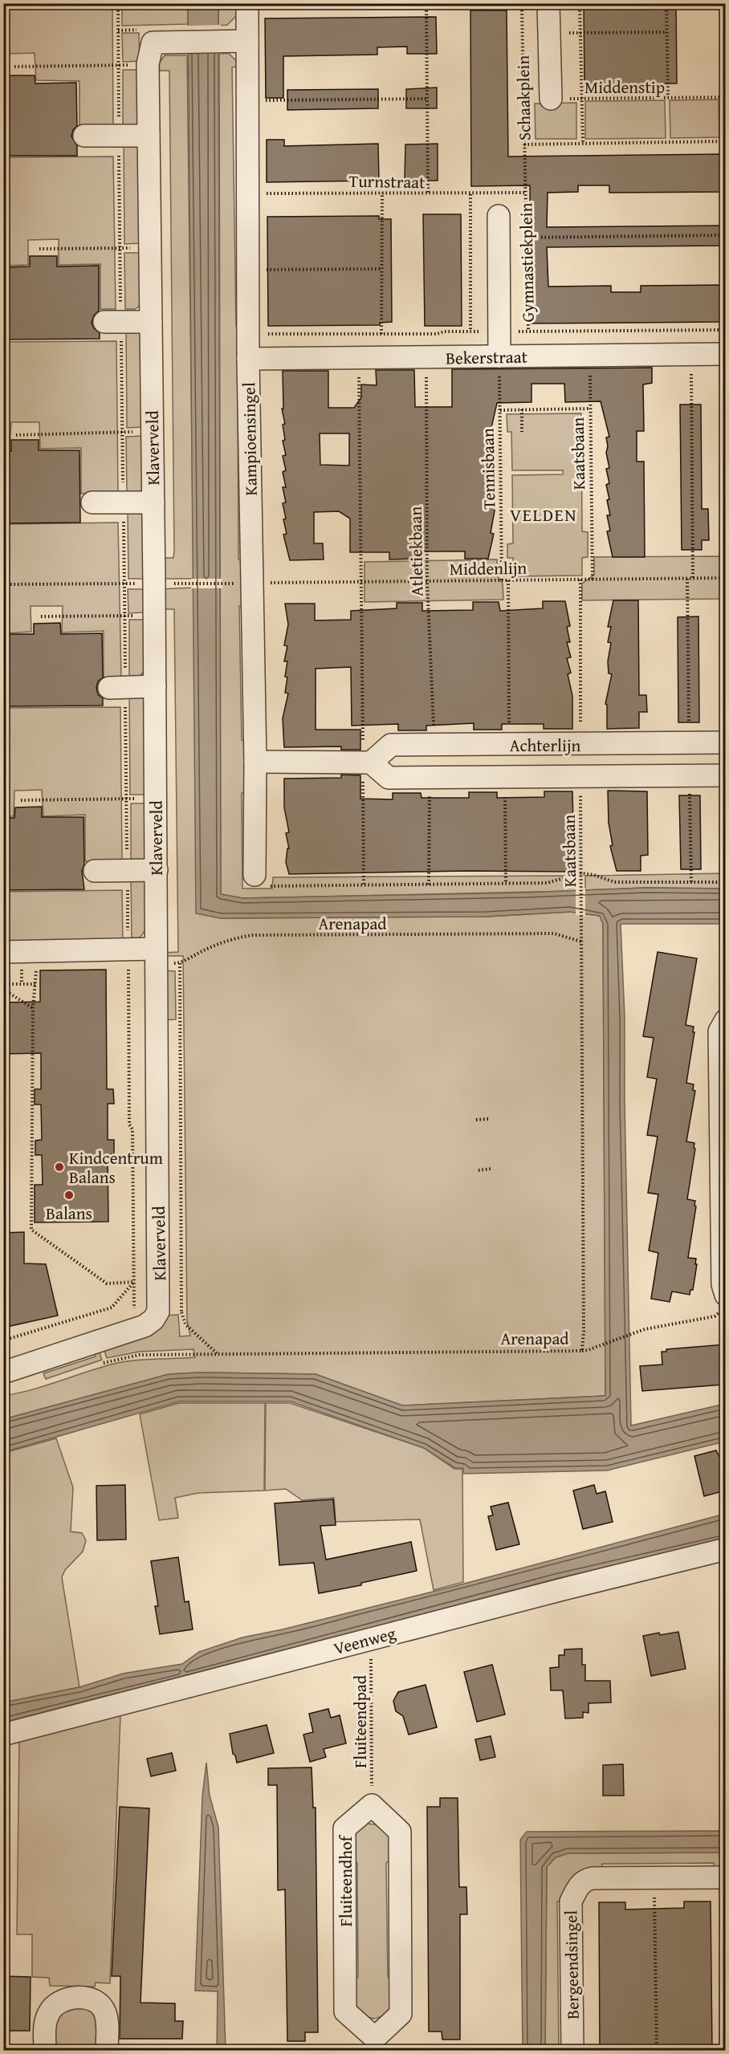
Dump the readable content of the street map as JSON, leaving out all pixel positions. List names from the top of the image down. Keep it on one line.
{"streets":{"street":["Schaakplein","Gymnastiekplein","Bekerstraat","Kampioensingel","Klaverveld","Achterlijn","Veenweg","Fluiteendhof","Bergeendsingel"],"path":["Middenstip","Turnstraat","Kaatsbaan","Tennisbaan","Atletiekbaan","Middenlijn","Arenapad","Fluiteendpad"]},"crossings":[["Middenstip","Schaakplein"],["Schaakplein","Turnstraat"],["Schaakplein","Gymnastiekplein"],["Turnstraat","Gymnastiekplein"],["Turnstraat","Kampioensingel"],["Gymnastiekplein","Bekerstraat"],["Gymnastiekplein","Tennisbaan"],["Bekerstraat","Kampioensingel"],["Bekerstraat","Kaatsbaan"],["Bekerstraat","Tennisbaan"],["Bekerstraat","Atletiekbaan"],["Kampioensingel","Klaverveld"],["Kampioensingel","Middenlijn"],["Klaverveld","Arenapad"],["Kaatsbaan","Middenlijn"],["Kaatsbaan","Achterlijn"],["Kaatsbaan","Arenapad"],["Tennisbaan","Middenlijn"],["Atletiekbaan","Middenlijn"],["Atletiekbaan","Achterlijn"],["Veenweg","Fluiteendpad"],["Fluiteendpad","Fluiteendhof"]],"districts":["VELDEN"],"places":["Kindcentrum Balans","Balans"]}
